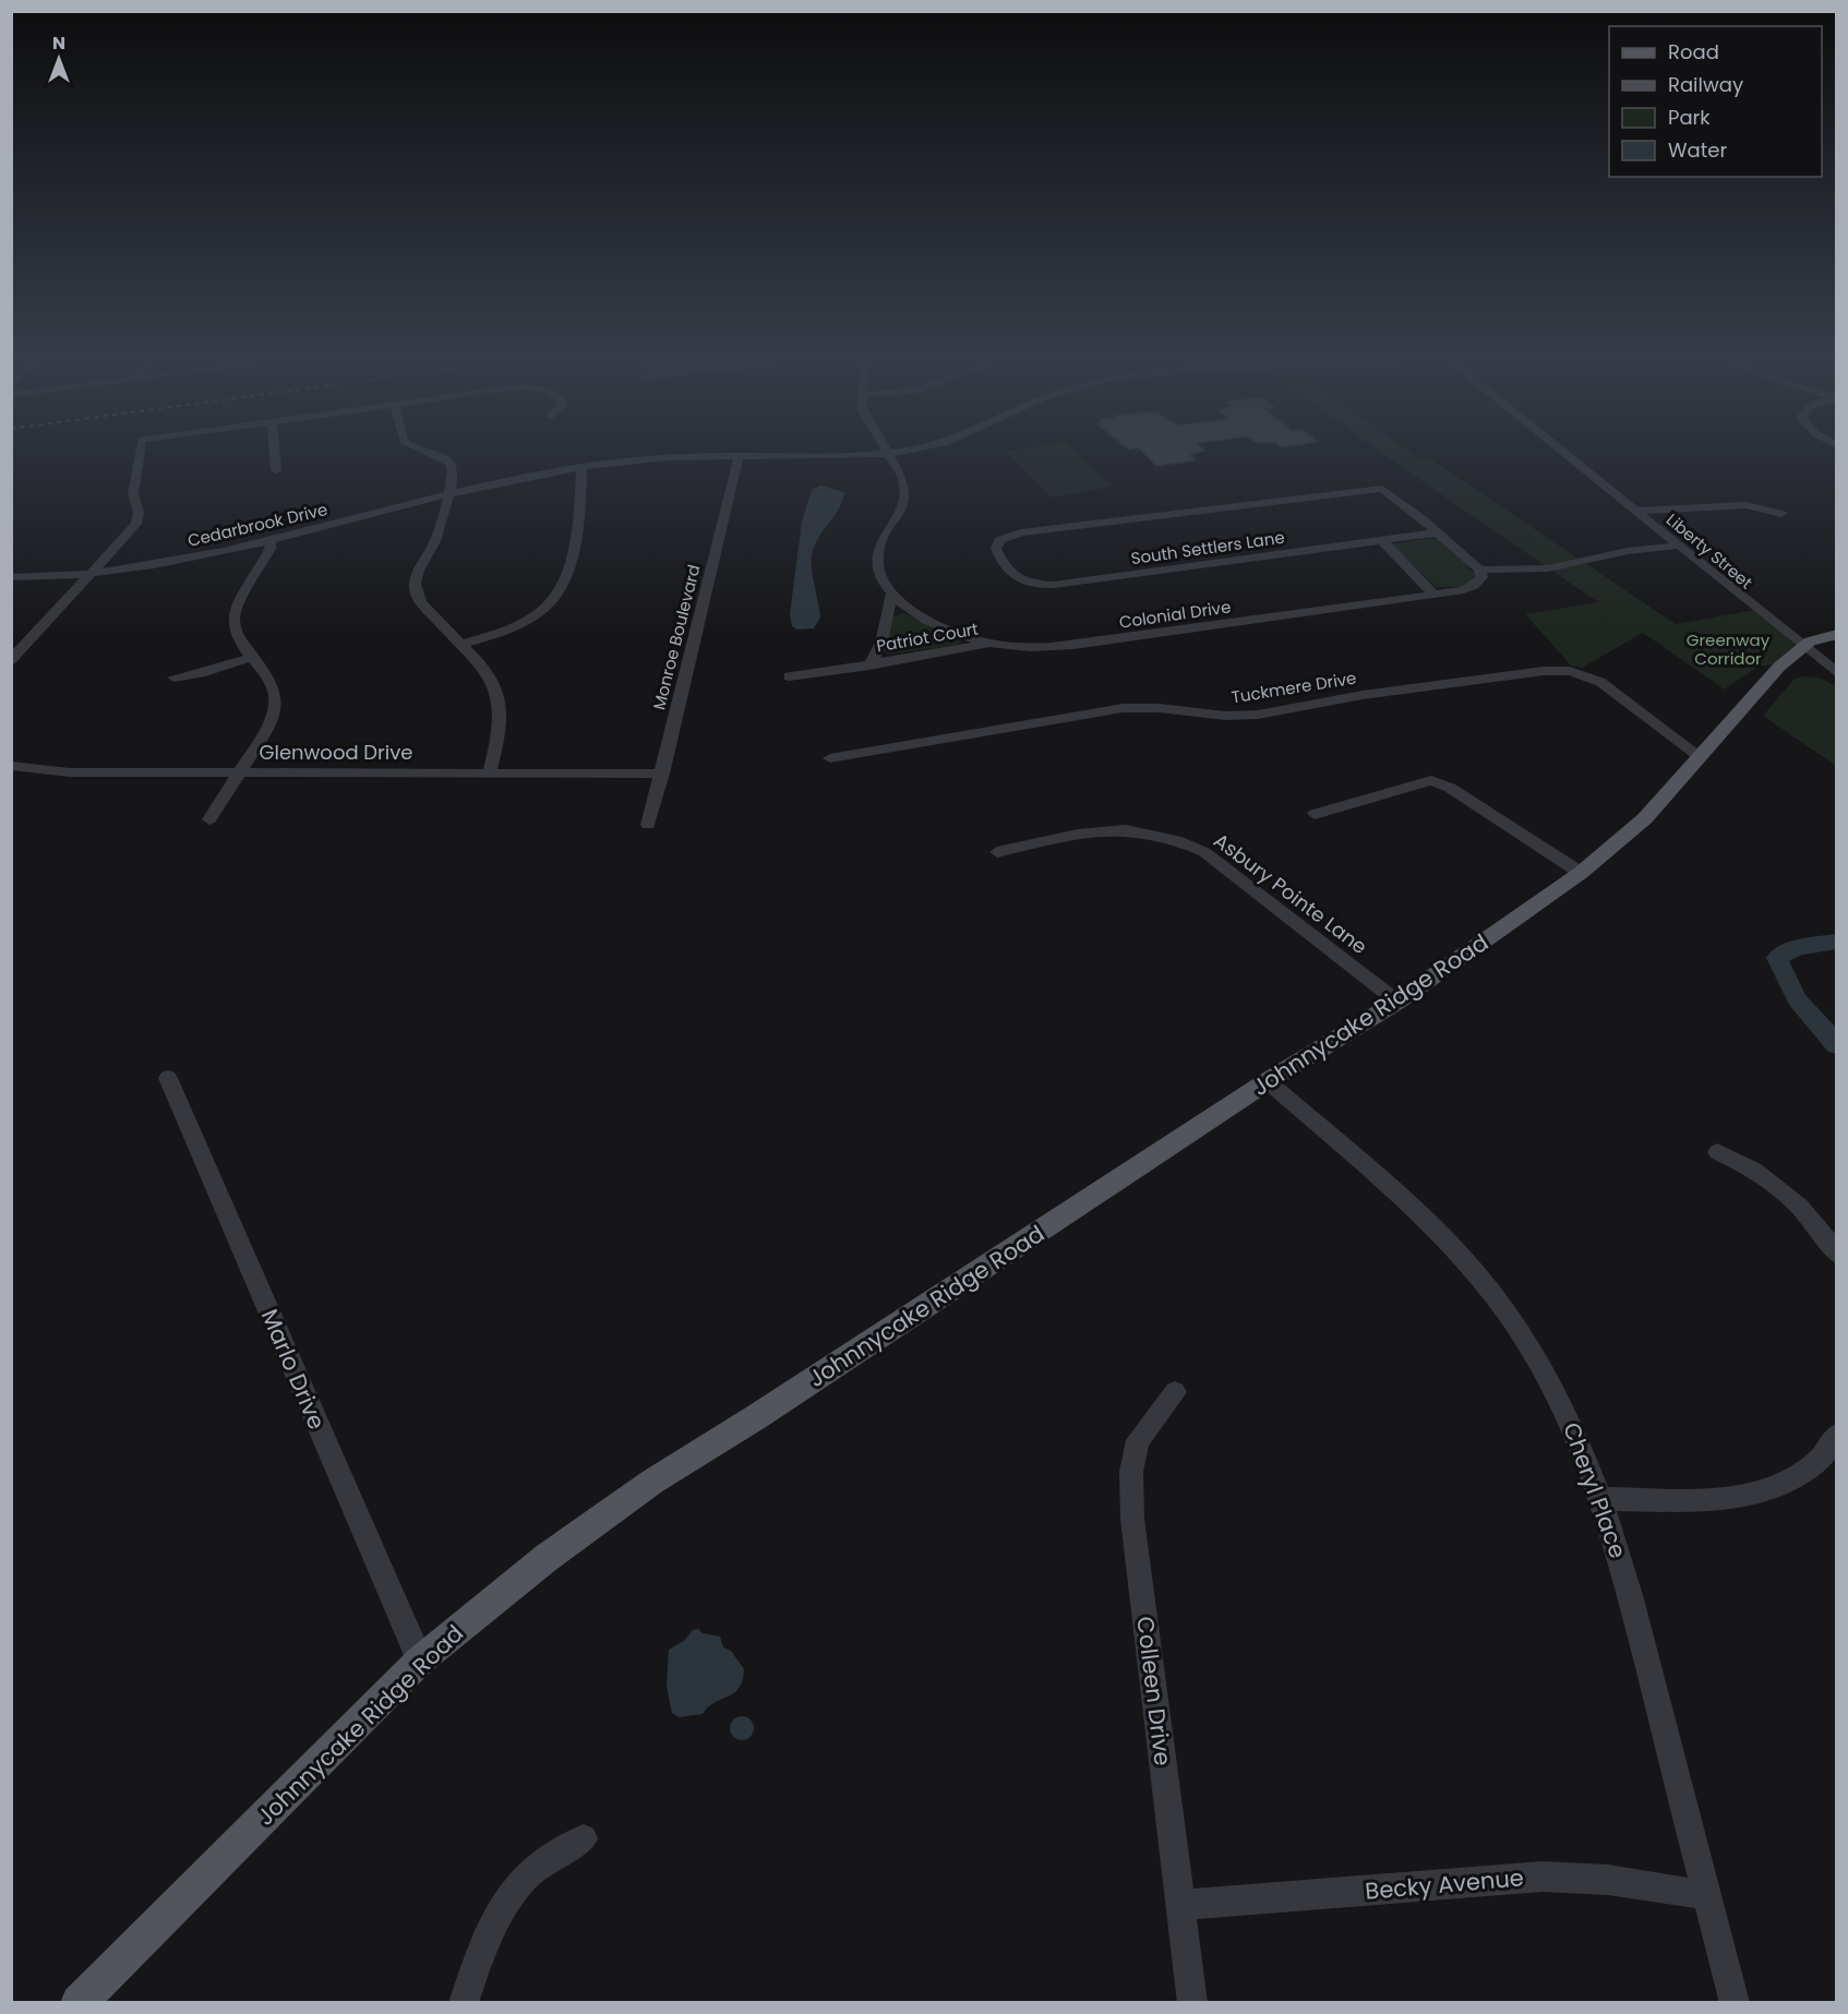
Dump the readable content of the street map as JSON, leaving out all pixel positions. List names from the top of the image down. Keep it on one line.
{"streets":{"main road":["Johnnycake Ridge Road"],"street":["Cedarbrook Drive","South Settlers Lane","Liberty Street","Colonial Drive","Monroe Boulevard","Patriot Court","Tuckmere Drive","Glenwood Drive","Asbury Pointe Lane","Marlo Drive","Cheryl Place","Colleen Drive","Becky Avenue"]},"crossings":[["Cedarbrook Drive","Monroe Boulevard"],["Liberty Street","Johnnycake Ridge Road"],["Colonial Drive","Patriot Court"],["Monroe Boulevard","Glenwood Drive"],["Tuckmere Drive","Johnnycake Ridge Road"],["Asbury Pointe Lane","Johnnycake Ridge Road"],["Johnnycake Ridge Road","Marlo Drive"],["Johnnycake Ridge Road","Cheryl Place"],["Cheryl Place","Becky Avenue"],["Colleen Drive","Becky Avenue"]],"parks":["Greenway Corridor"],"legend":["Road","Railway","Park","Water"],"north":"top"}
